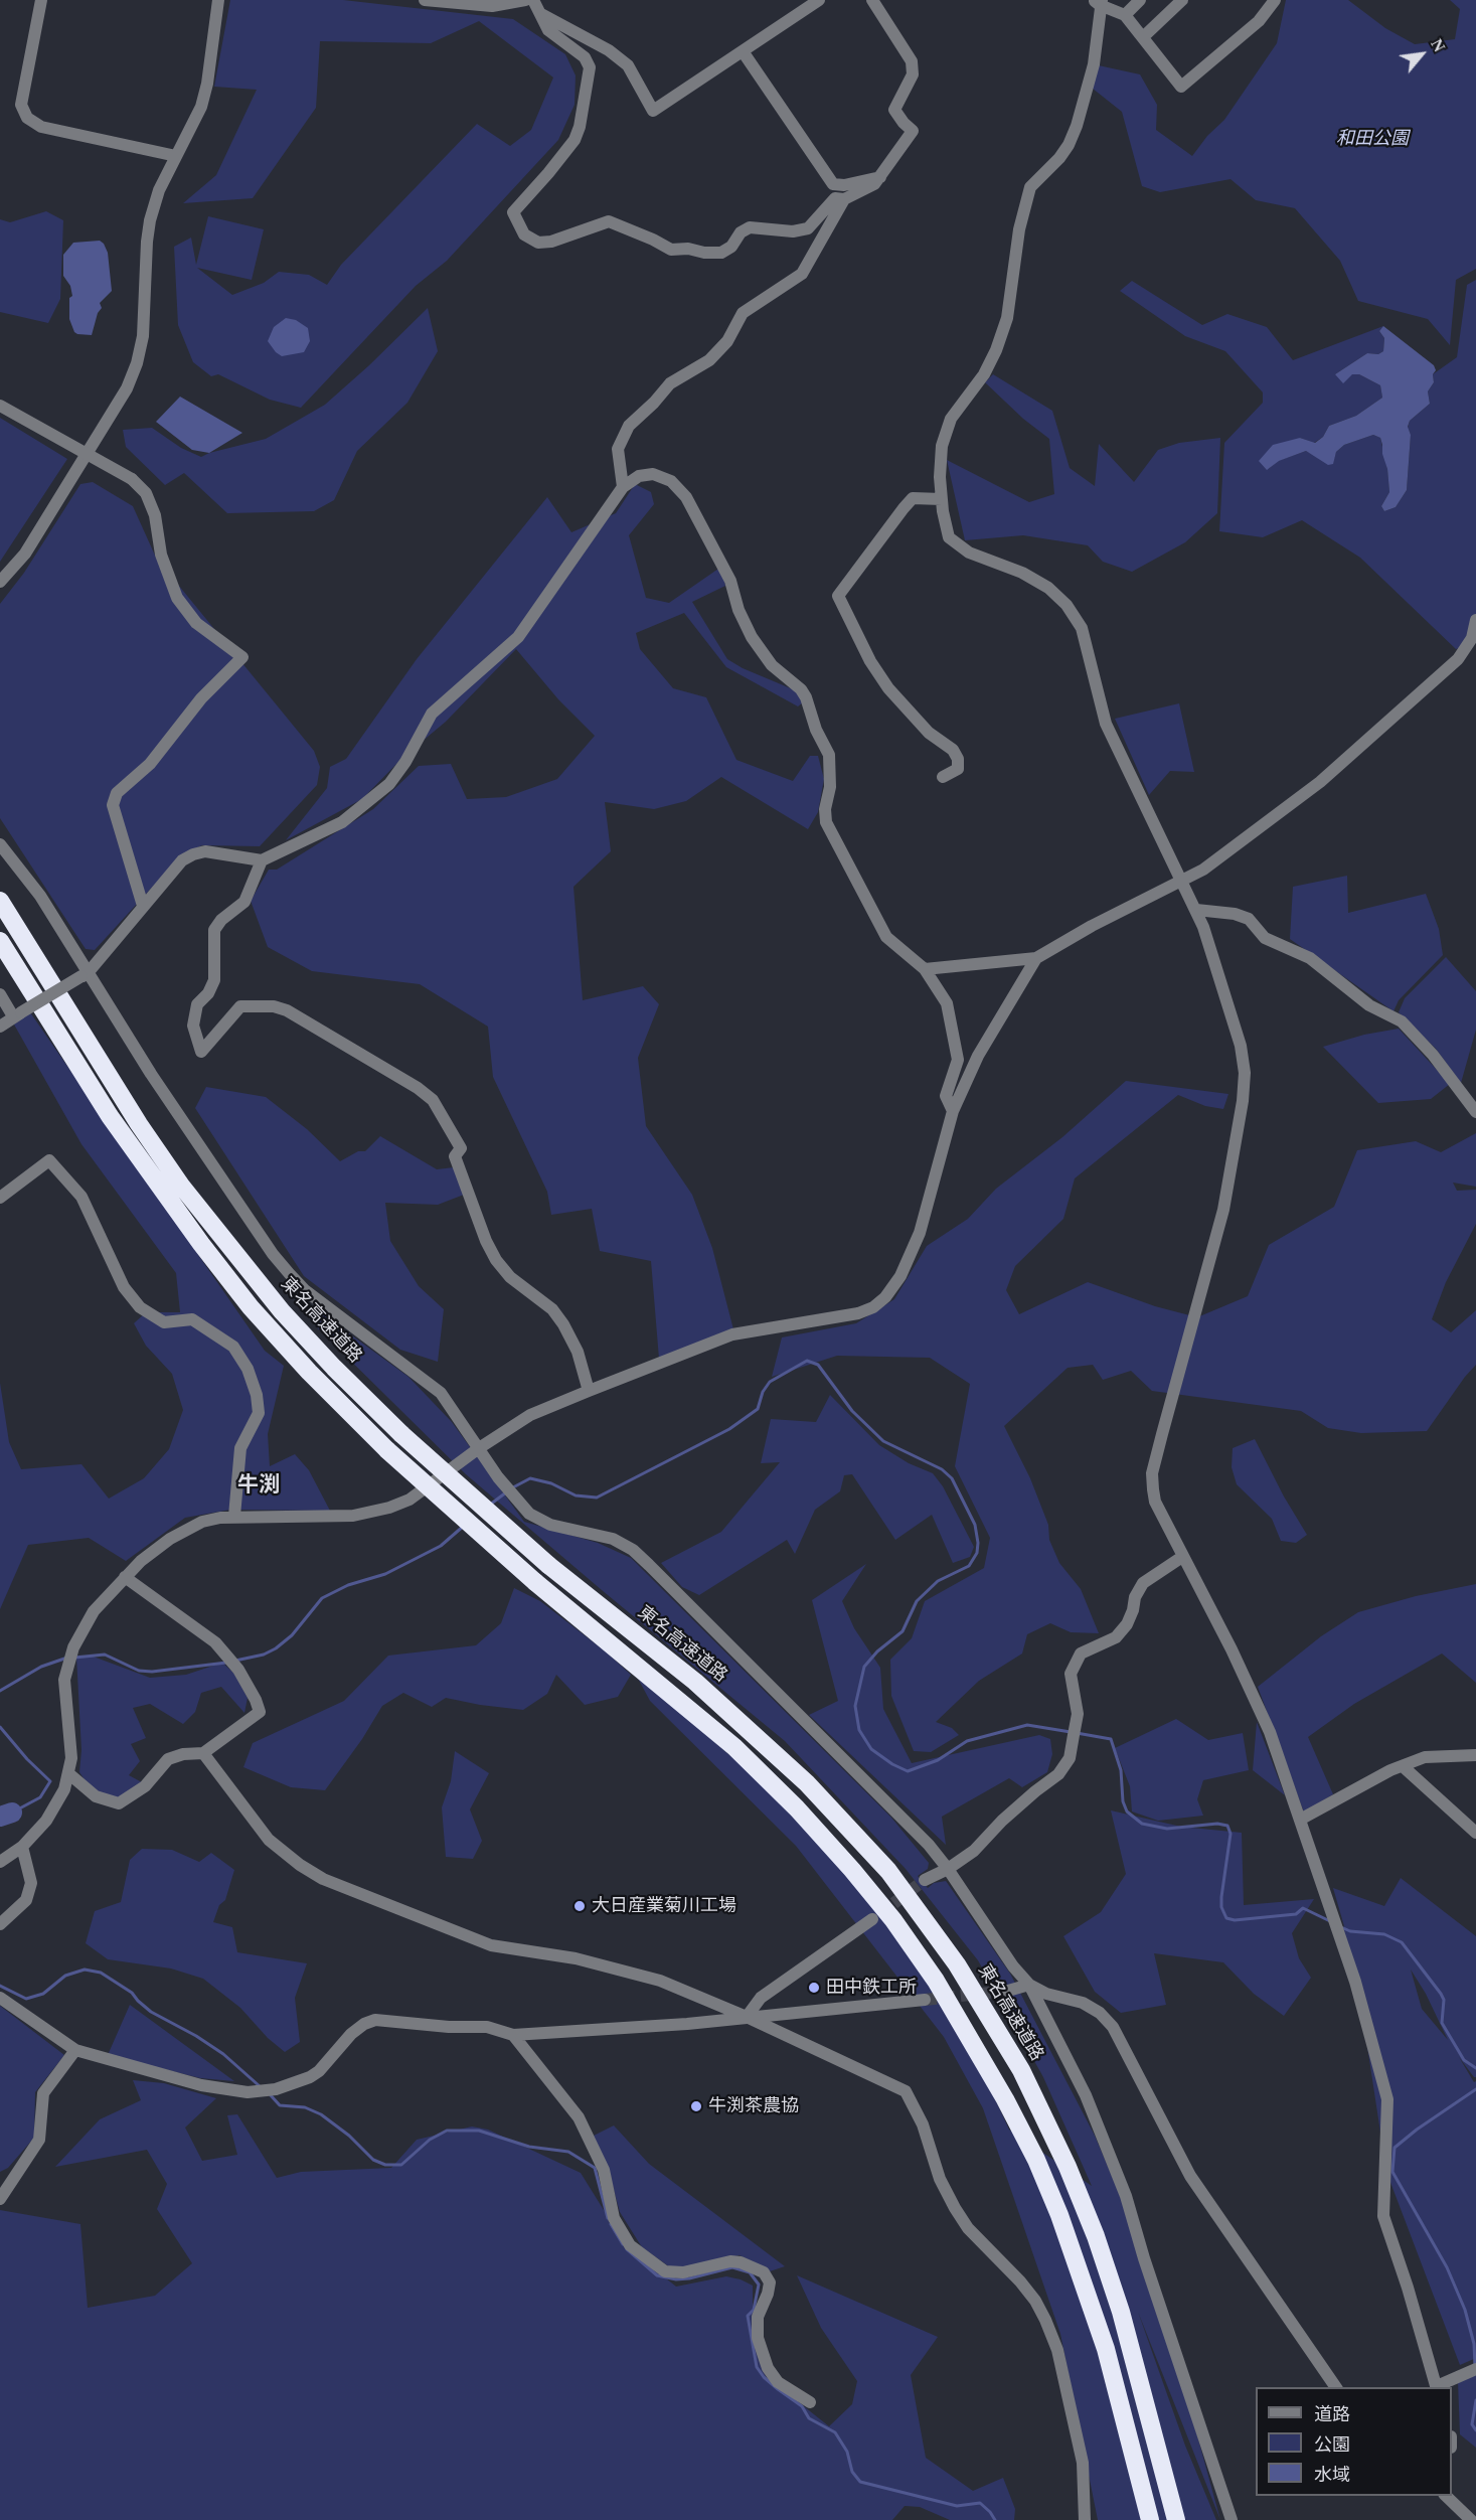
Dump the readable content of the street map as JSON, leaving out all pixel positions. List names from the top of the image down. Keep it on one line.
{"streets":{"highway":["東名高速道路"]},"districts":["牛渕"],"parks":["和田公園"],"places":["大日産業菊川工場","田中鉄工所","牛渕茶農協"],"legend":["道路","公園","水域"],"north":"top right"}
